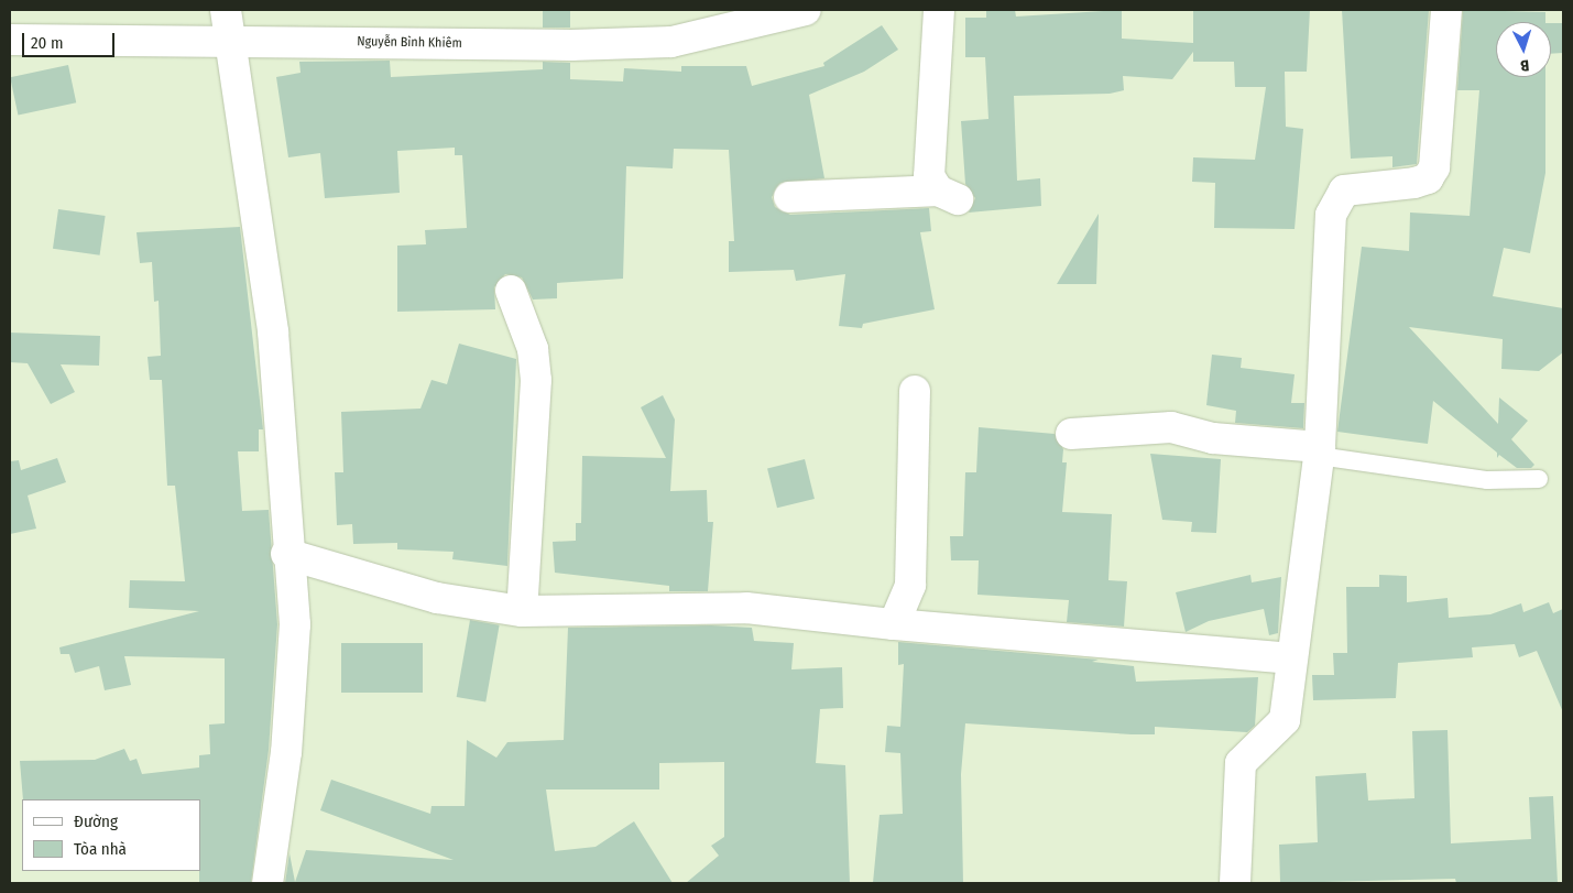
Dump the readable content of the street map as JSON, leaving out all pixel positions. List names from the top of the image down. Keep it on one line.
{"streets":{"street":["Nguyễn Bình Khiêm"]},"legend":["Đường","Tòa nhà"],"scale_bar":"20 m","north":"bottom"}
